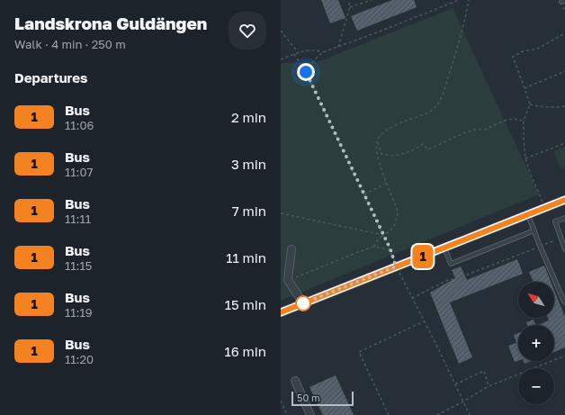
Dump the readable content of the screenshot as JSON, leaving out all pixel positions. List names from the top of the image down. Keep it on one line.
{"lines":["bus line 1"],"scale_bar":"50 m","north":"top left","page":{"heading":[["Landskrona Guldängen","Walk · 4 min · 250 m"],"Departures"],"on_map":"1","list":[{"mark":"1","name":"Bus","note":"11:06","value":"2 min"},{"mark":"1","name":"Bus","note":"11:07","value":"3 min"},{"mark":"1","name":"Bus","note":"11:11","value":"7 min"},{"mark":"1","name":"Bus","note":"11:15","value":"11 min"},{"mark":"1","name":"Bus","note":"11:19","value":"15 min"},{"mark":"1","name":"Bus","note":"11:20","value":"16 min"}],"map_buttons":["+","−"],"scale":"50 m"}}
